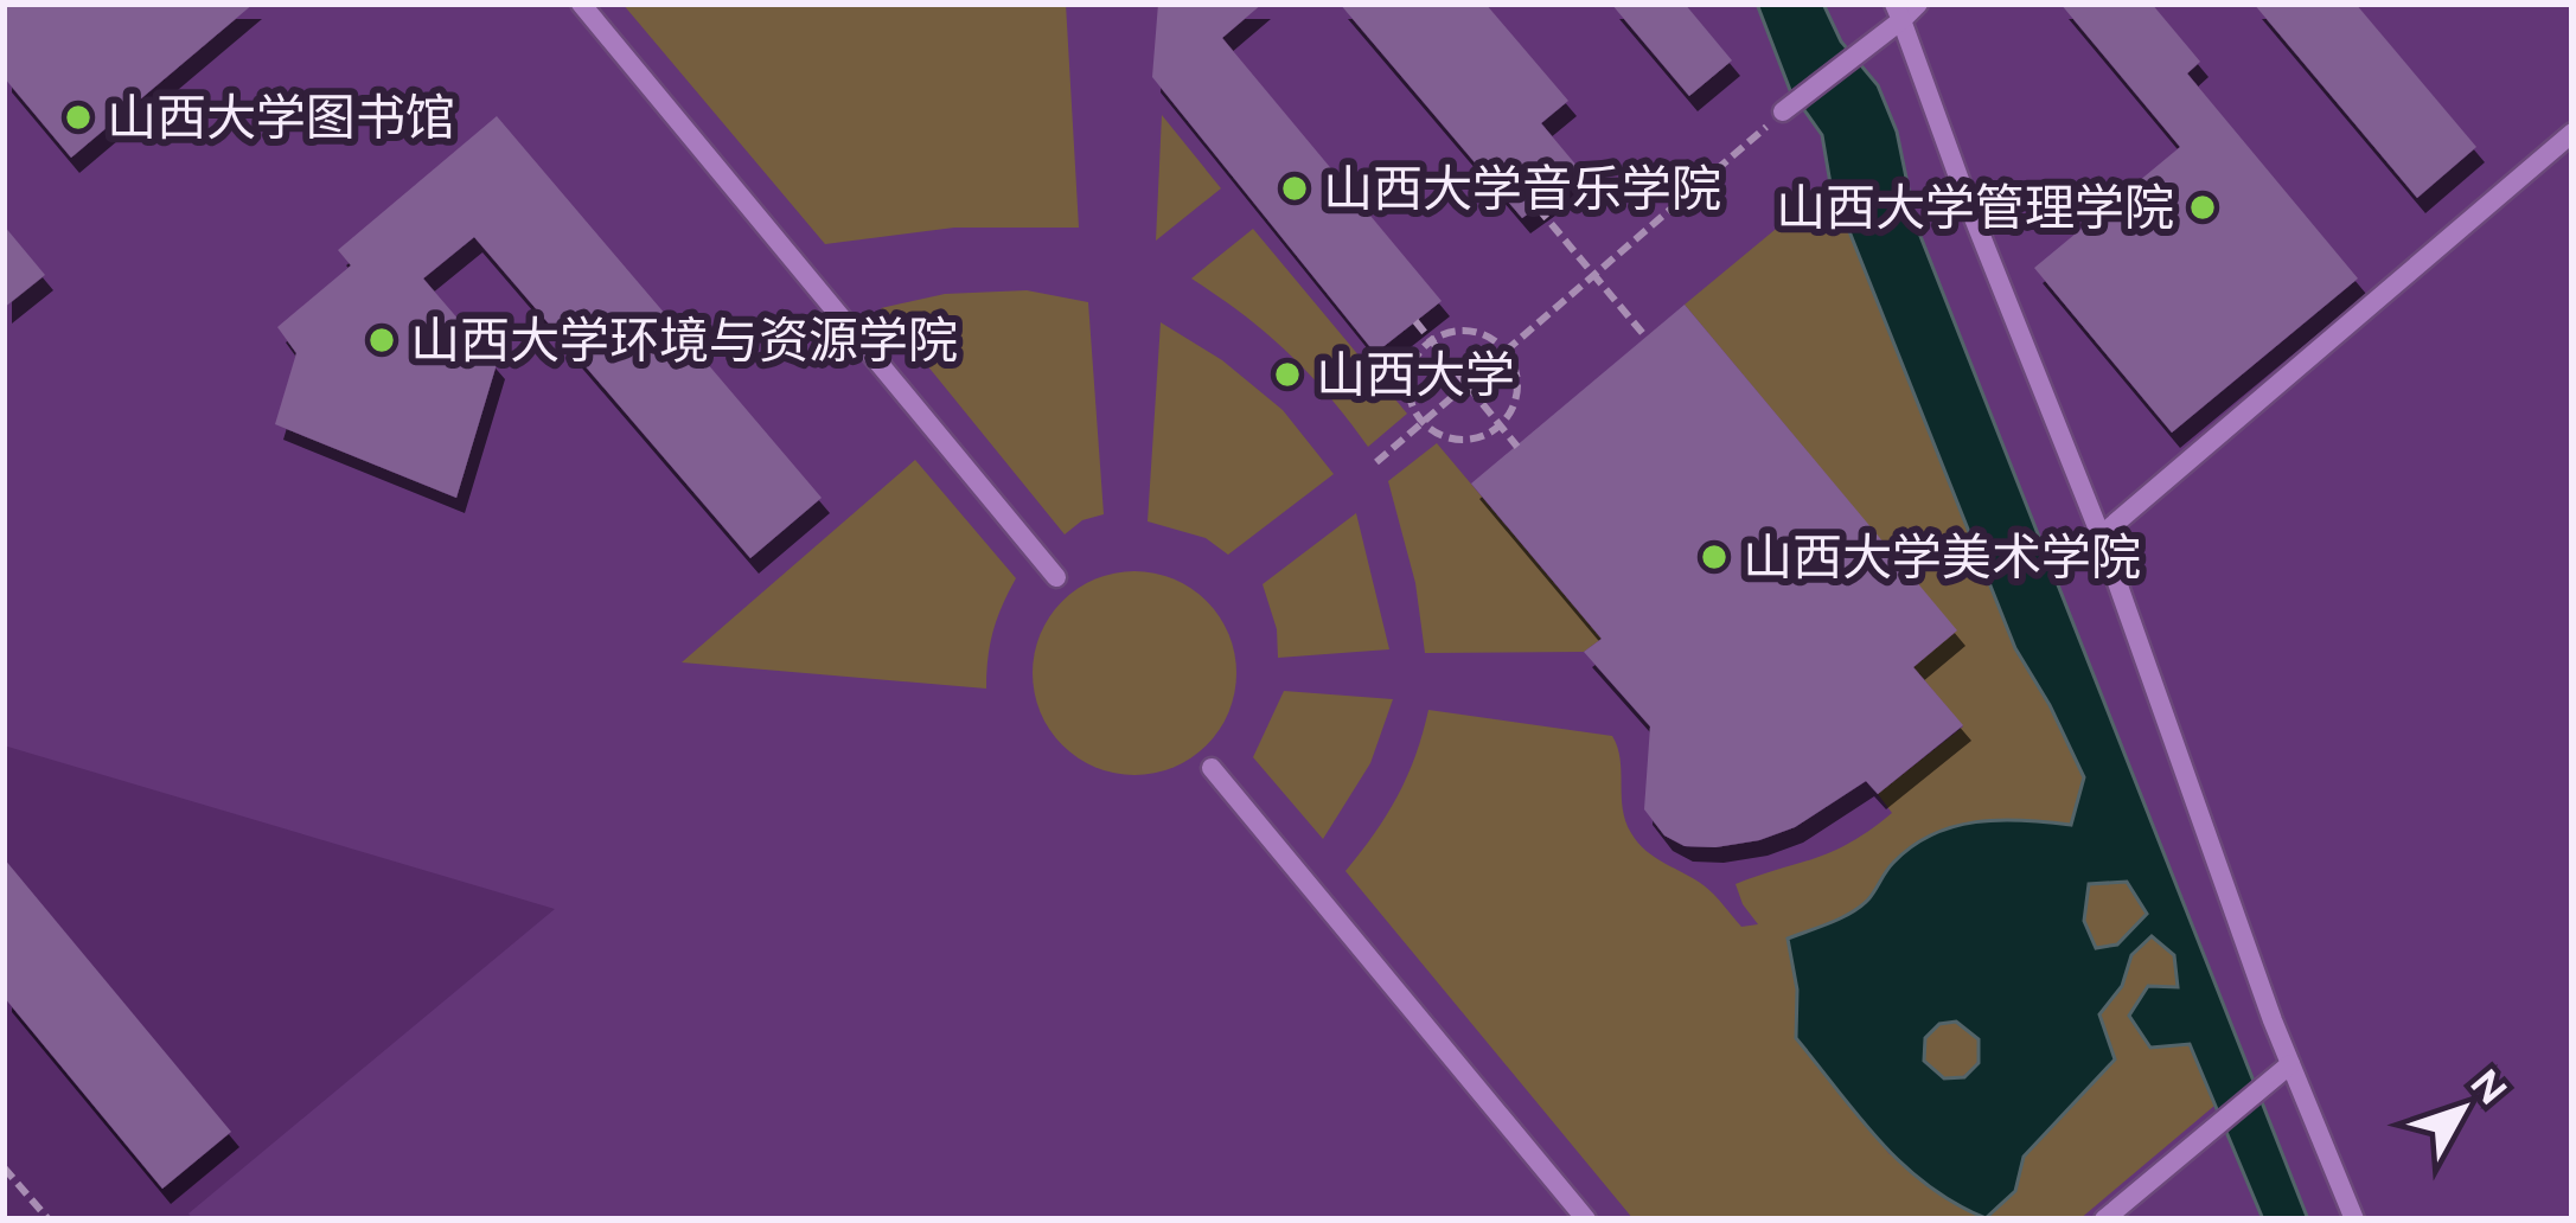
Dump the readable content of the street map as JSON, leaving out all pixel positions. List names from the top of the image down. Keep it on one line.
{"places":["山西大学图书馆","山西大学音乐学院","山西大学管理学院","山西大学环境与资源学院","山西大学","山西大学美术学院"],"north":"top right"}
